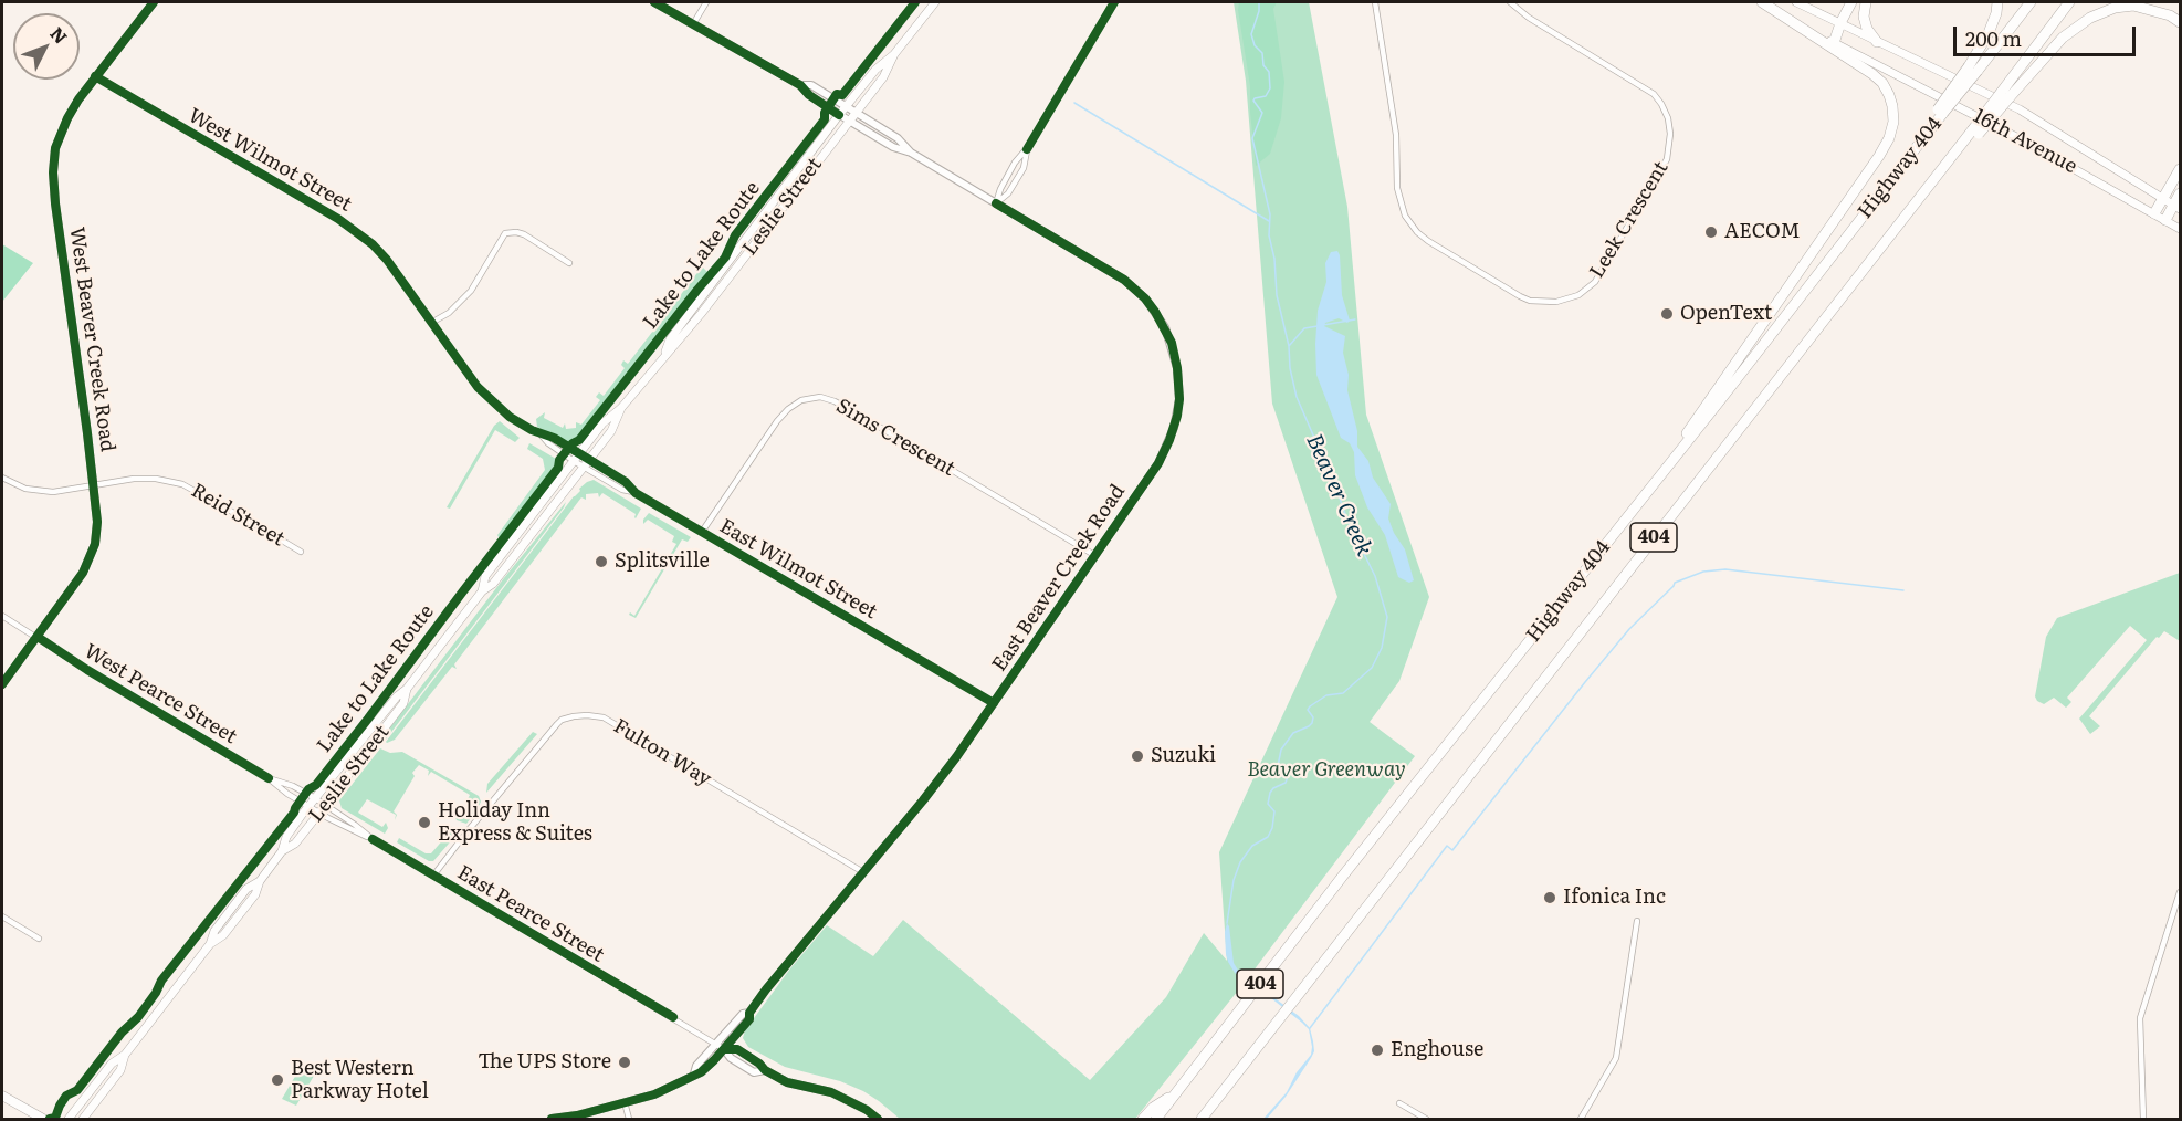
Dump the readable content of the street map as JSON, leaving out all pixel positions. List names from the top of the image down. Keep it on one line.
{"streets":{"highway":["Highway 404","404"],"main road":["16th Avenue","Leslie Street"],"street":["West Wilmot Street","Leek Crescent","West Beaver Creek Road","Sims Crescent","Reid Street","East Wilmot Street","East Beaver Creek Road","West Pearce Street","Fulton Way","East Pearce Street"],"cycle path":["Lake to Lake Route"]},"crossings":[["West Wilmot Street","Leslie Street"],["West Wilmot Street","West Beaver Creek Road"],["West Wilmot Street","East Wilmot Street"],["Leslie Street","East Wilmot Street"],["Leslie Street","East Beaver Creek Road"],["Leslie Street","West Pearce Street"],["Leslie Street","East Pearce Street"],["West Beaver Creek Road","Reid Street"],["West Beaver Creek Road","West Pearce Street"],["Sims Crescent","East Wilmot Street"],["Sims Crescent","East Beaver Creek Road"],["East Wilmot Street","East Beaver Creek Road"],["East Beaver Creek Road","Fulton Way"],["East Beaver Creek Road","East Pearce Street"],["West Pearce Street","East Pearce Street"],["Fulton Way","East Pearce Street"]],"water":["Beaver Creek"],"parks":["Beaver Greenway"],"places":["AECOM","OpenText","Splitsville","Suzuki","Holiday Inn Express & Suites","Ifonica Inc","Enghouse","The UPS Store","Best Western Parkway Hotel"],"scale_bar":"200 m","north":"top right"}
